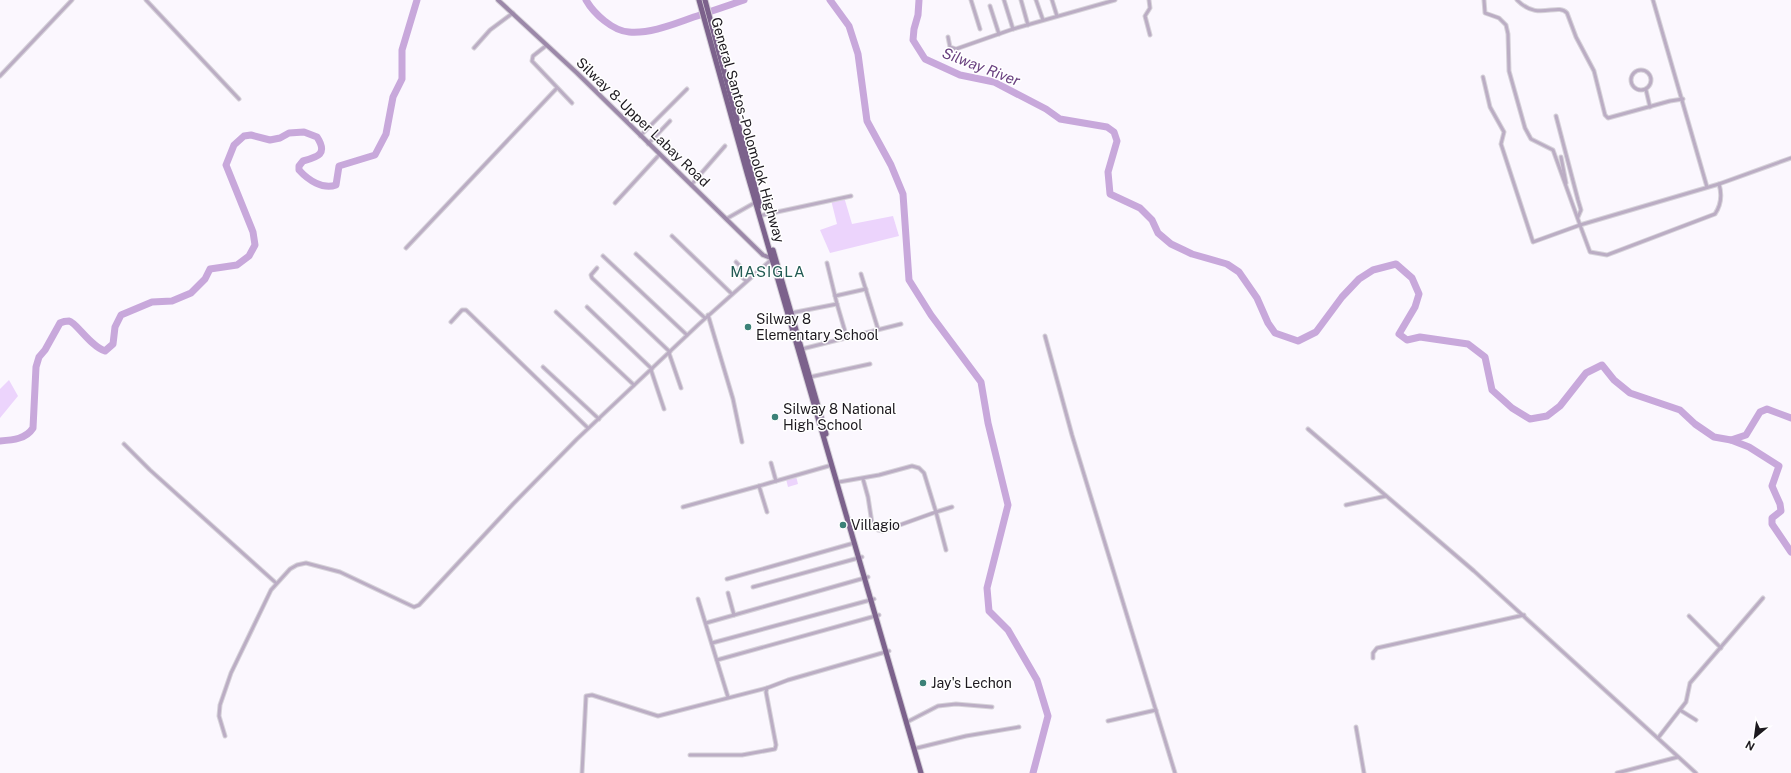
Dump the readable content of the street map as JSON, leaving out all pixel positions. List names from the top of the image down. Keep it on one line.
{"streets":{"highway":["General Santos-Polomolok Highway"],"main road":["Silway 8-Upper Labay Road"]},"crossings":[["Silway 8-Upper Labay Road","General Santos-Polomolok Highway"]],"districts":["MASIGLA"],"water":["Silway River"],"places":["Silway 8 Elementary School","Silway 8 National High School","Villagio","Jay's Lechon"],"north":"bottom left"}
